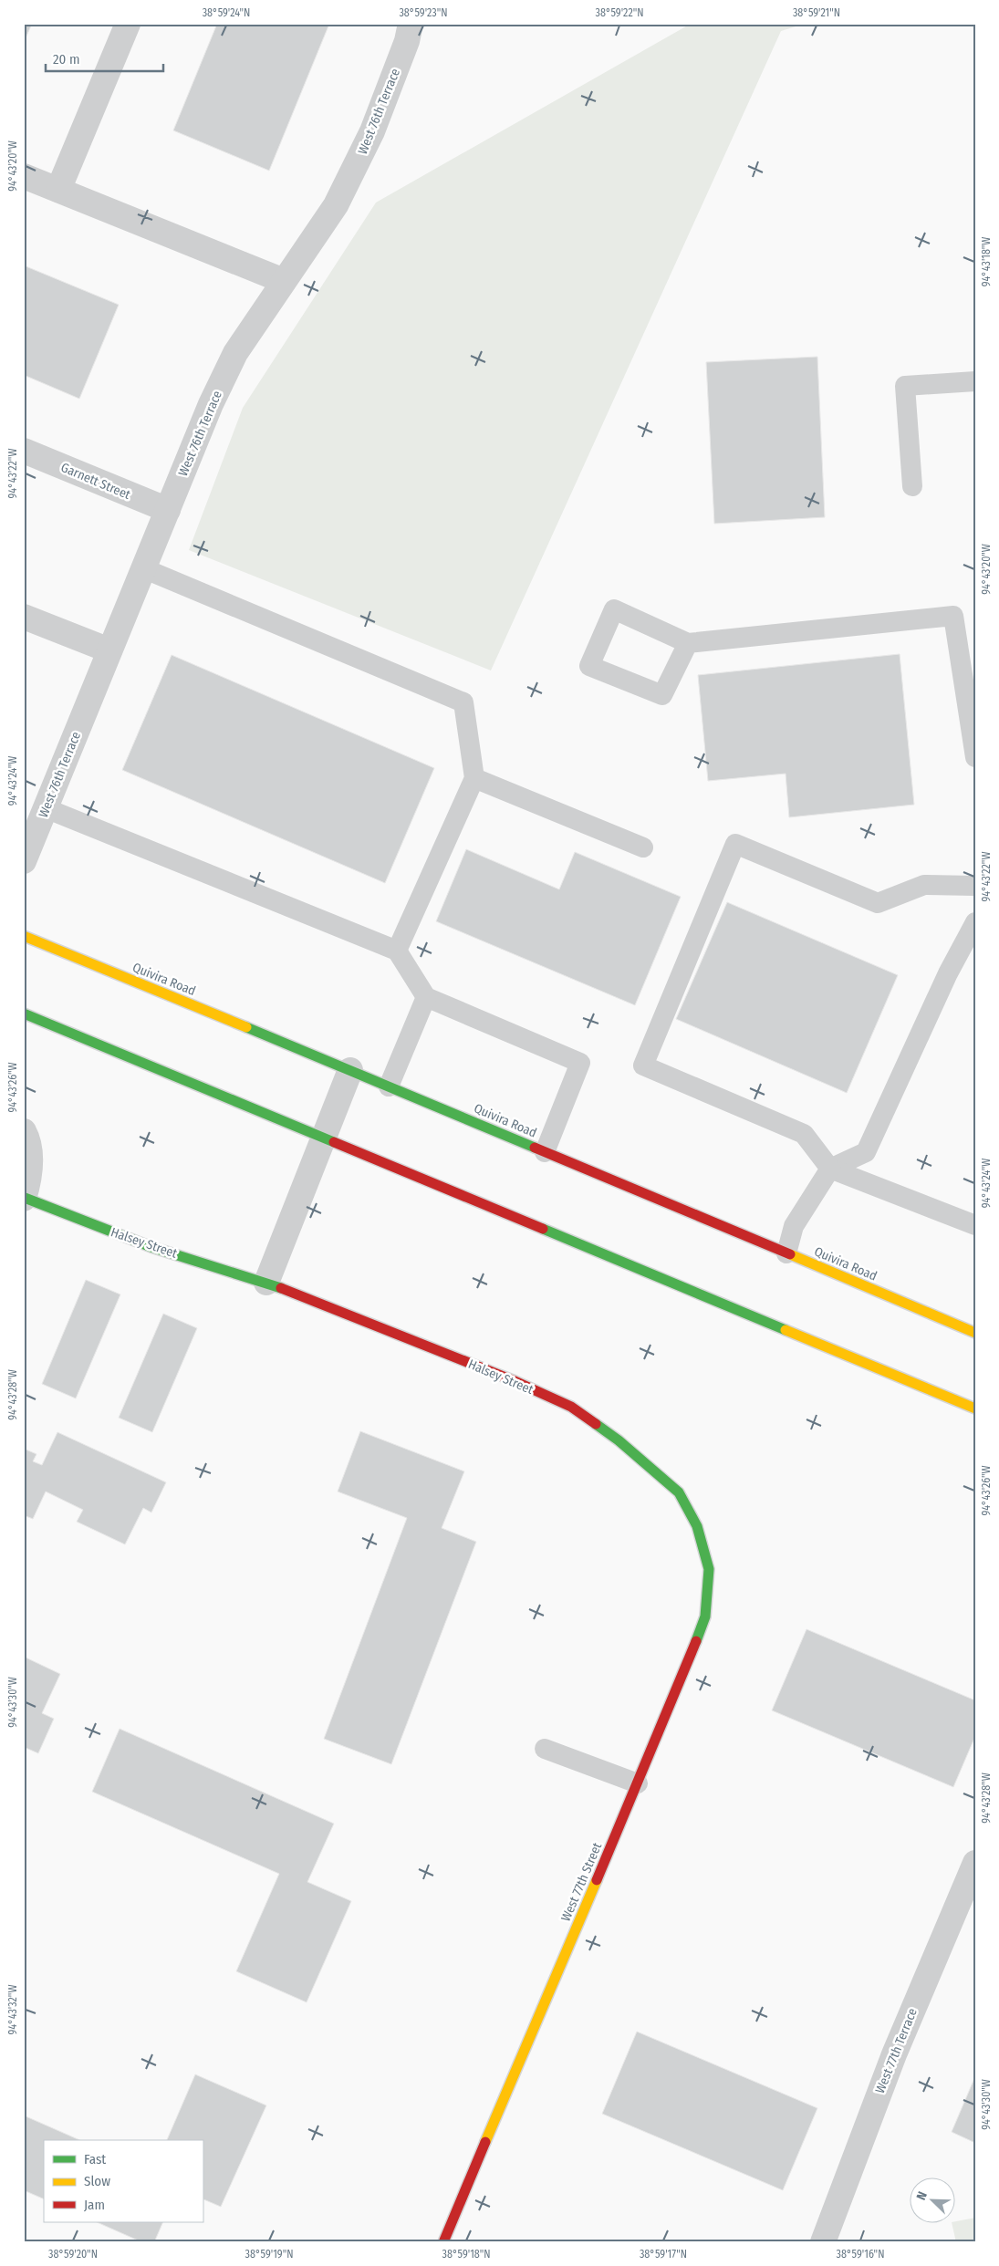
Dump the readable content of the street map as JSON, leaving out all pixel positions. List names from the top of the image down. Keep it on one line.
{"streets":{"main road":["Quivira Road","Halsey Street","West 77th Street"],"street":["West 76th Terrace","Garnett Street","West 77th Terrace"]},"crossings":[["West 76th Terrace","Garnett Street"],["Halsey Street","West 77th Street"]],"legend":["Fast","Slow","Jam"],"scale_bar":"20 m","north":"top left","coordinates":["38°59'24\"N","38°59'23\"N","38°59'22\"N","38°59'21\"N","94°43'20\"W","94°43'18\"W","94°43'22\"W","94°43'24\"W","94°43'26\"W","94°43'28\"W","94°43'30\"W","94°43'32\"W","38°59'20\"N","38°59'19\"N","38°59'18\"N","38°59'17\"N","38°59'16\"N"]}
